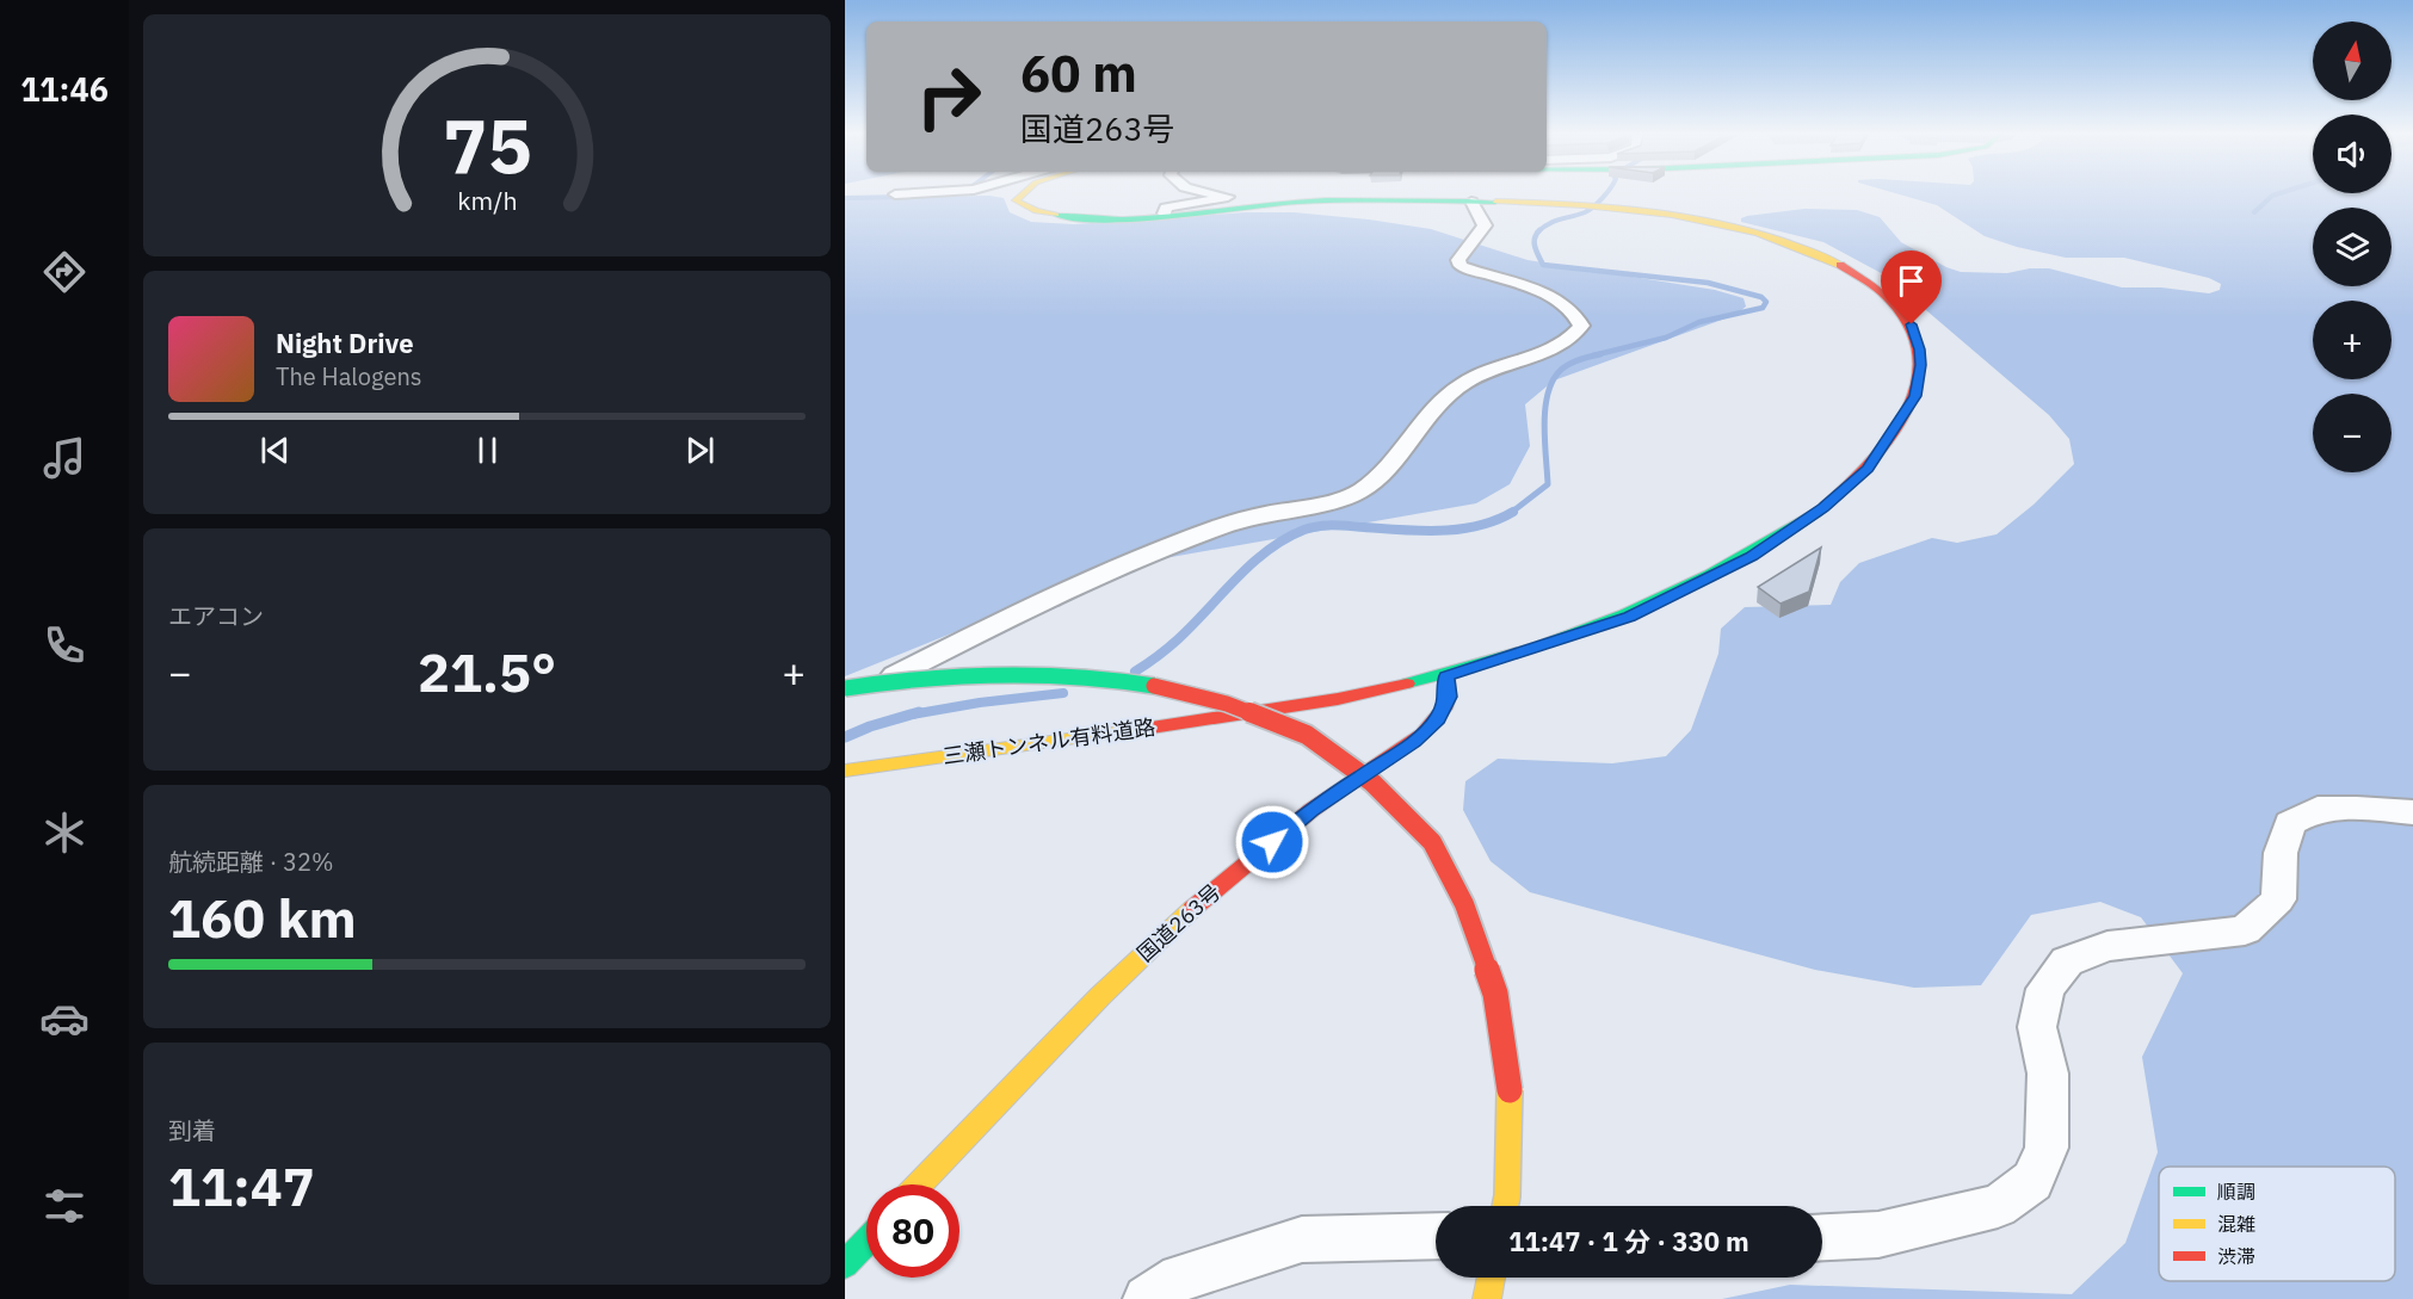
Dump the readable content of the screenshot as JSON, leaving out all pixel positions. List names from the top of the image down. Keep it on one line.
{"streets":{"highway":["三瀬トンネル有料道路","国道263号"]},"crossings":[["三瀬トンネル有料道路","国道263号"]],"legend":["順調","混雑","渋滞"],"north":"top","page":{"tabs":"11:46","map_buttons":["+","−"],"turn":["60 m","国道263号"],"song":["Night Drive","The Halogens"],"tile":["エアコン",["航続距離 · 32%","160 km"],["到着","11:47"]],"heat":["−","21.5°","+"],"limit":"80","trip":"11:47 · 1 分 · 330 m","gauge":["75","km/h"]}}
